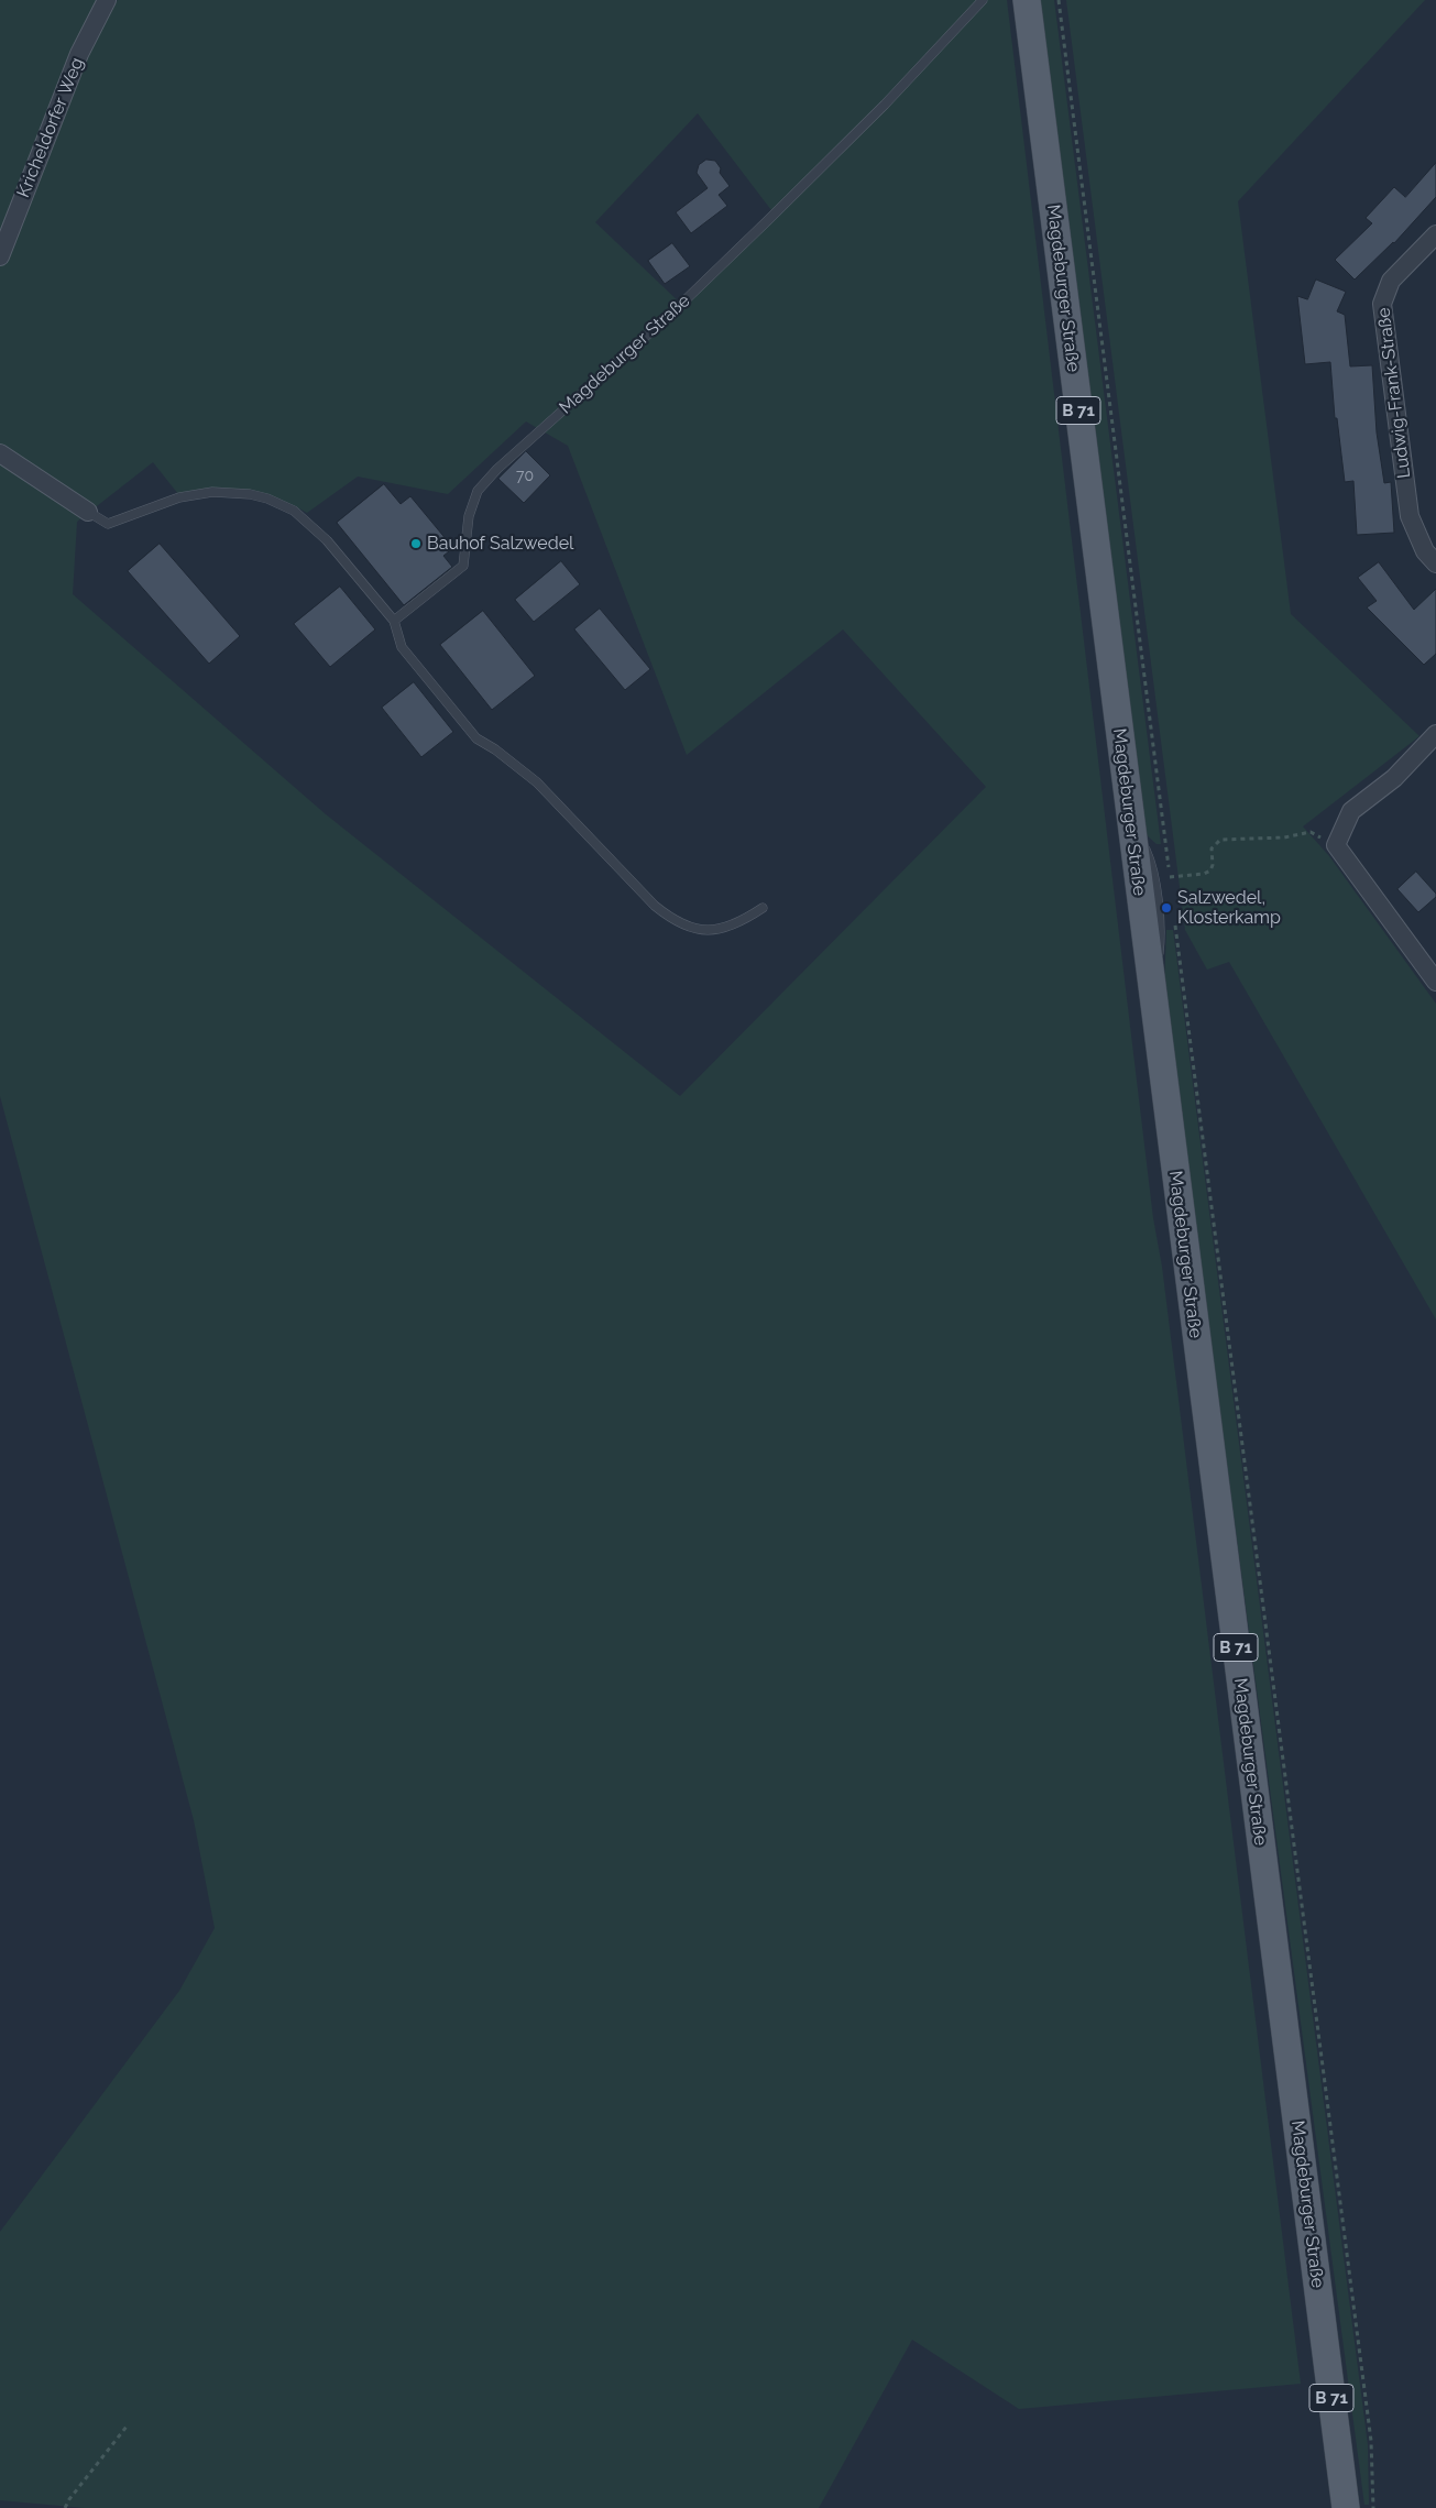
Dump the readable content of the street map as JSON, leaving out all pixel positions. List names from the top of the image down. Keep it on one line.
{"streets":{"main road":["Magdeburger Straße","B 71"],"street":["Kricheldorfer Weg","Ludwig-Frank-Straße"]},"places":["Bauhof Salzwedel","Salzwedel, Klosterkamp"],"house_numbers":["70"]}
